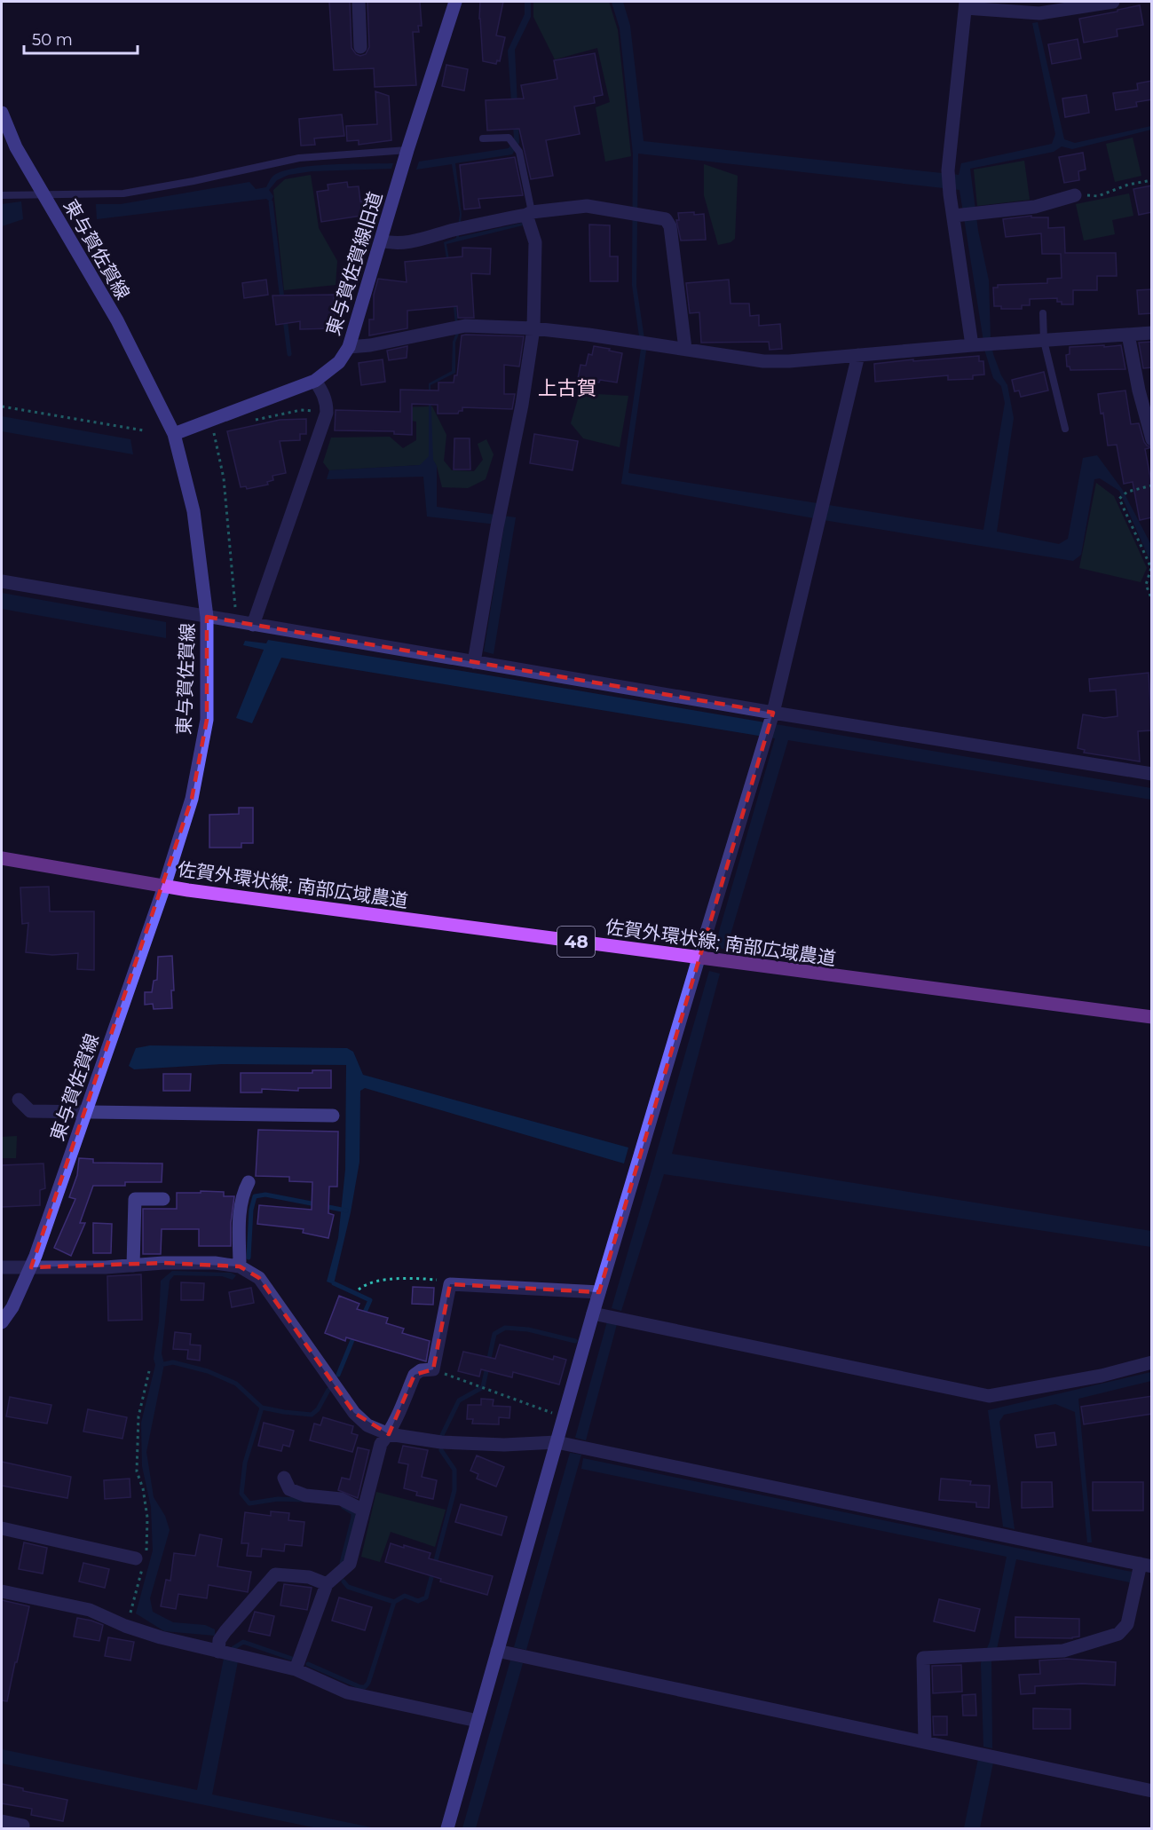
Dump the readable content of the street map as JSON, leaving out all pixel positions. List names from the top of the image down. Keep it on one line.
{"streets":{"main road":["東与賀佐賀線","東与賀佐賀線旧道","佐賀外環状線; 南部広域農道","48"]},"crossings":[["東与賀佐賀線","東与賀佐賀線旧道"],["東与賀佐賀線","佐賀外環状線; 南部広域農道"]],"districts":["上古賀"],"scale_bar":"50 m"}
